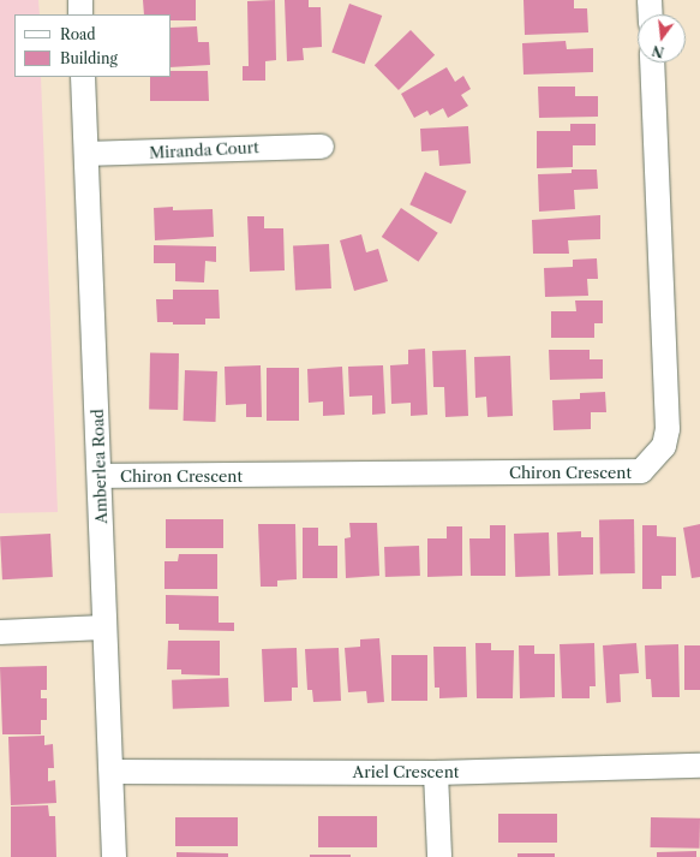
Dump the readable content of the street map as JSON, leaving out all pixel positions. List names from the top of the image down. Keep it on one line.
{"streets":{"street":["Miranda Court","Amberlea Road","Chiron Crescent","Ariel Crescent"]},"crossings":[["Miranda Court","Amberlea Road"],["Amberlea Road","Chiron Crescent"],["Amberlea Road","Ariel Crescent"]],"legend":["Road","Building"],"north":"bottom"}
